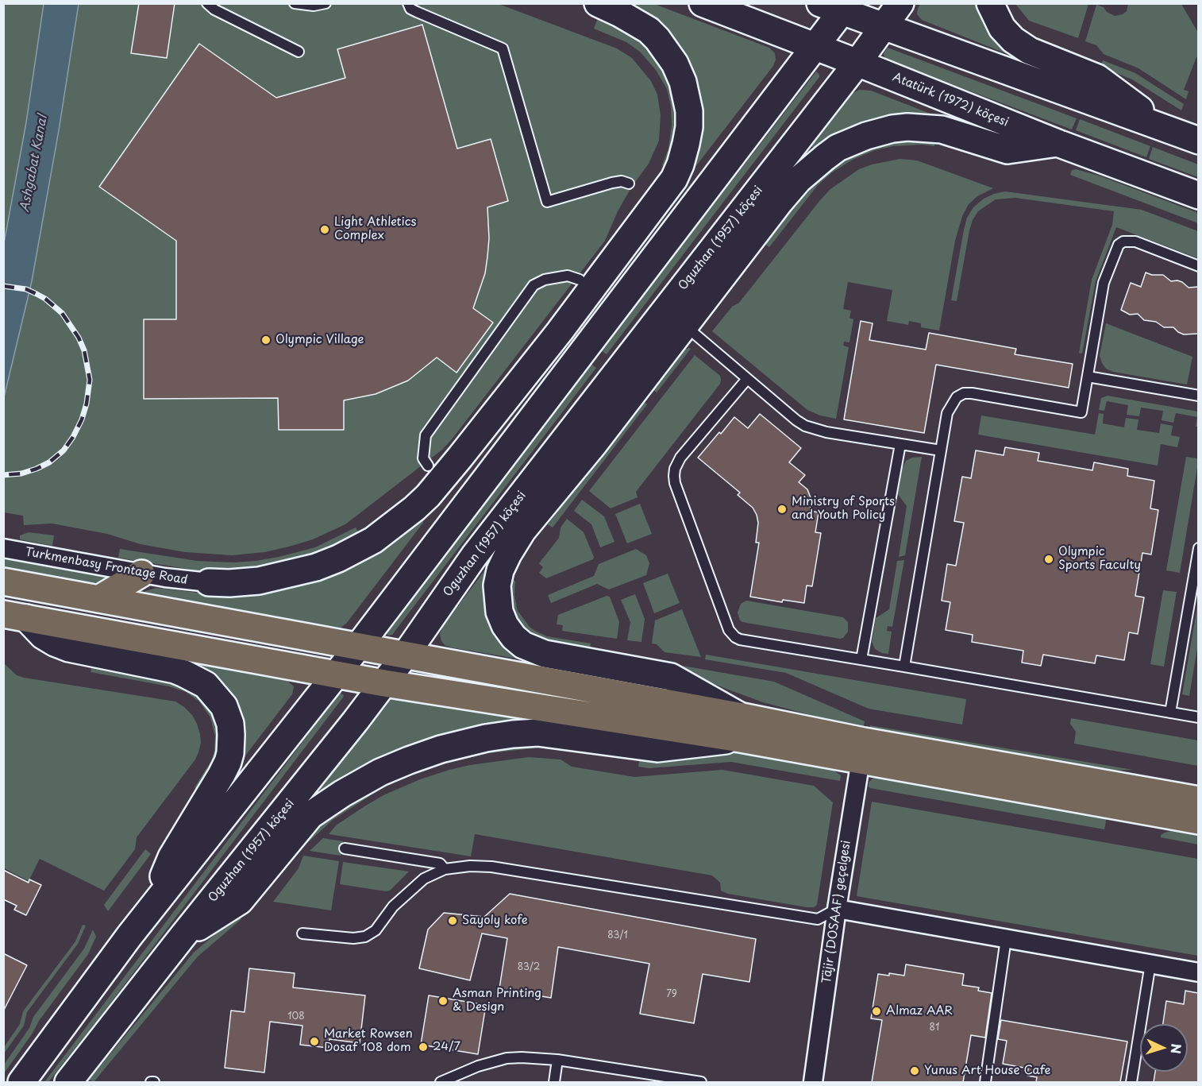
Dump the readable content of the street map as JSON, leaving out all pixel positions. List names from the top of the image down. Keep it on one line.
{"streets":{"main road":["Atatürk (1972) köçesi","Oguzhan (1957) köçesi"],"street":["Turkmenbasy Frontage Road","Täjir (DOSAAF) geçelgesi"]},"crossings":[["Atatürk (1972) köçesi","Oguzhan (1957) köçesi"]],"water":["Ashgabat Kanal"],"places":["Light Athletics Complex","Olympic Village","Ministry of Sports and Youth Policy","Olympic Sports Faculty","Sayoly kofe","Asman Printing & Design","Almaz AAR","Market Rowsen Dosaf 108 dom","24/7","Yunus Art House Cafe"],"house_numbers":["83/1","83/2","79","108","81"],"north":"right"}
